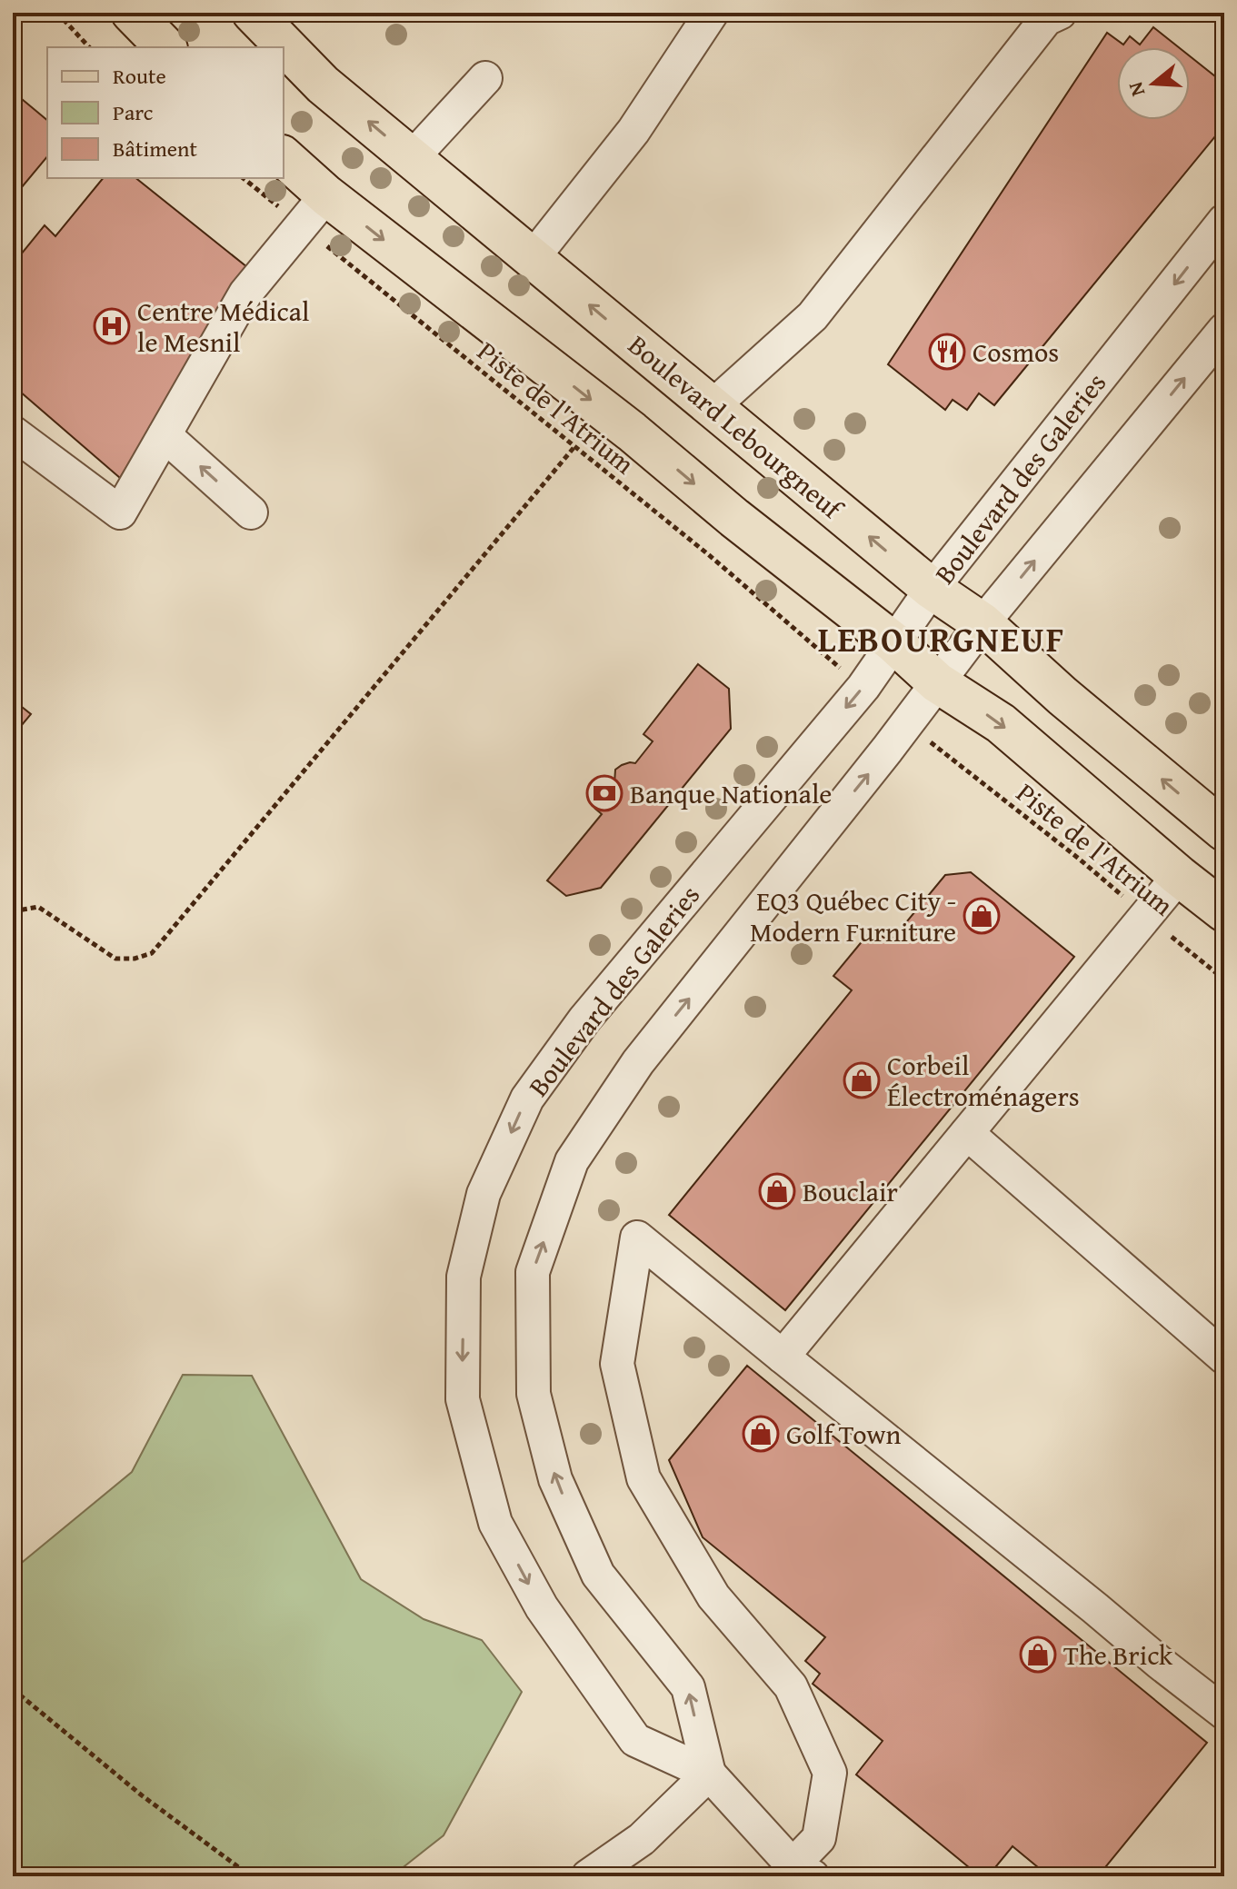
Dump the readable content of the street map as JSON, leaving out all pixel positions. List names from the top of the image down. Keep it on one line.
{"streets":{"main road":["Boulevard Lebourgneuf"],"street":["Boulevard des Galeries"],"path":["Piste de l'Atrium"]},"crossings":[["Boulevard Lebourgneuf","Boulevard des Galeries"]],"districts":["LEBOURGNEUF"],"places":{"hospital":["Centre Médical le Mesnil"],"restaurant":["Cosmos"],"bank":["Banque Nationale"],"shop":["EQ3 Québec City - Modern Furniture","Corbeil Électroménagers","Bouclair","Golf Town","The Brick"]},"legend":["Route","Parc","Bâtiment"],"north":"left"}
